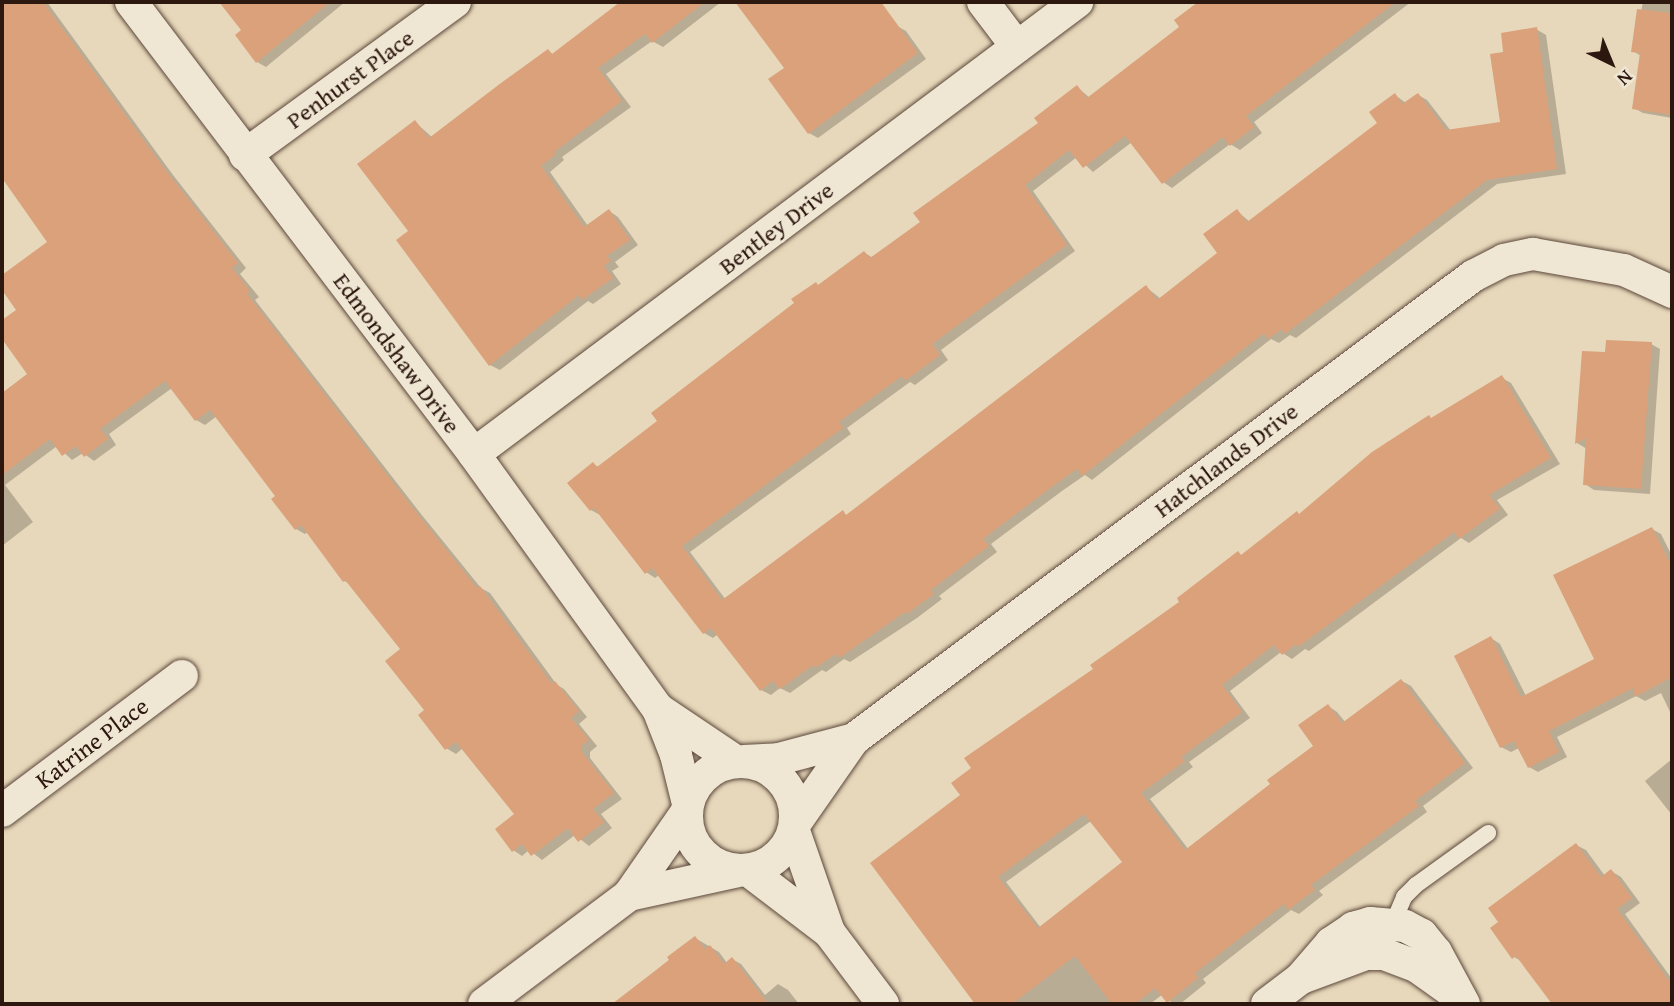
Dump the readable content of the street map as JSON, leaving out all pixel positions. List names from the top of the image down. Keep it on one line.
{"streets":{"street":["Penhurst Place","Bentley Drive","Edmondshaw Drive","Hatchlands Drive","Katrine Place"]},"crossings":[["Penhurst Place","Edmondshaw Drive"],["Bentley Drive","Edmondshaw Drive"],["Edmondshaw Drive","Hatchlands Drive"]],"north":"bottom right"}
